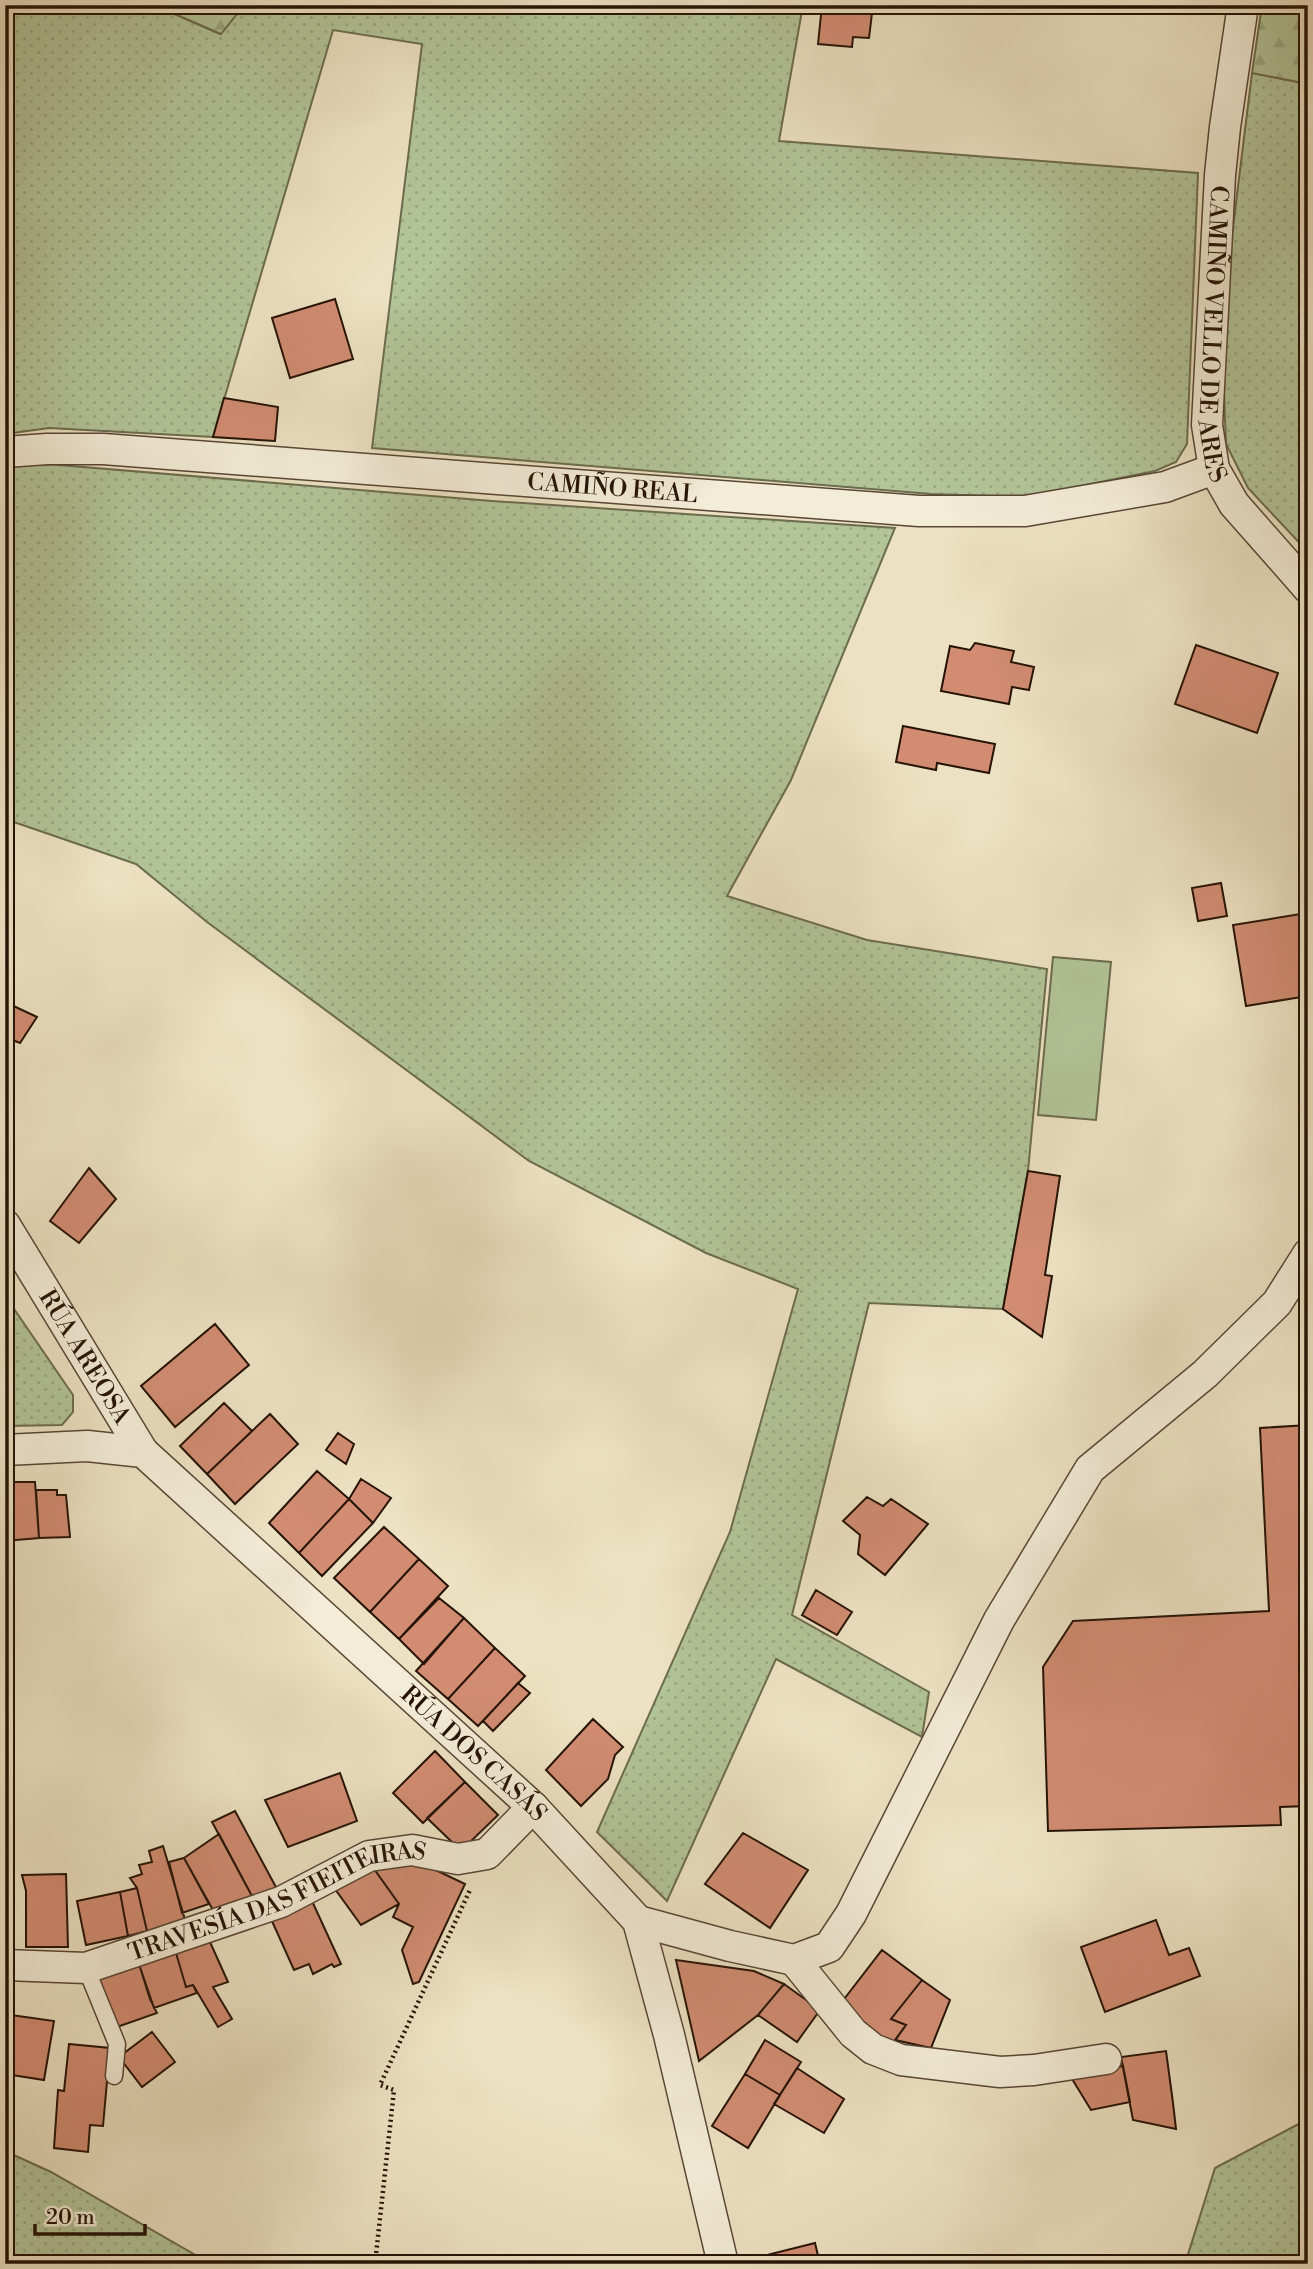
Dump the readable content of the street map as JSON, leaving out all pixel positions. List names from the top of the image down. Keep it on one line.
{"streets":{"street":["CAMIÑO VELLO DE ARES","CAMIÑO REAL","RÚA AREOSA","RÚA DOS CASÁS","TRAVESÍA DAS FIEITEIRAS"]},"crossings":[["CAMIÑO VELLO DE ARES","CAMIÑO REAL"],["RÚA AREOSA","RÚA DOS CASÁS"]],"scale_bar":"20 m"}
